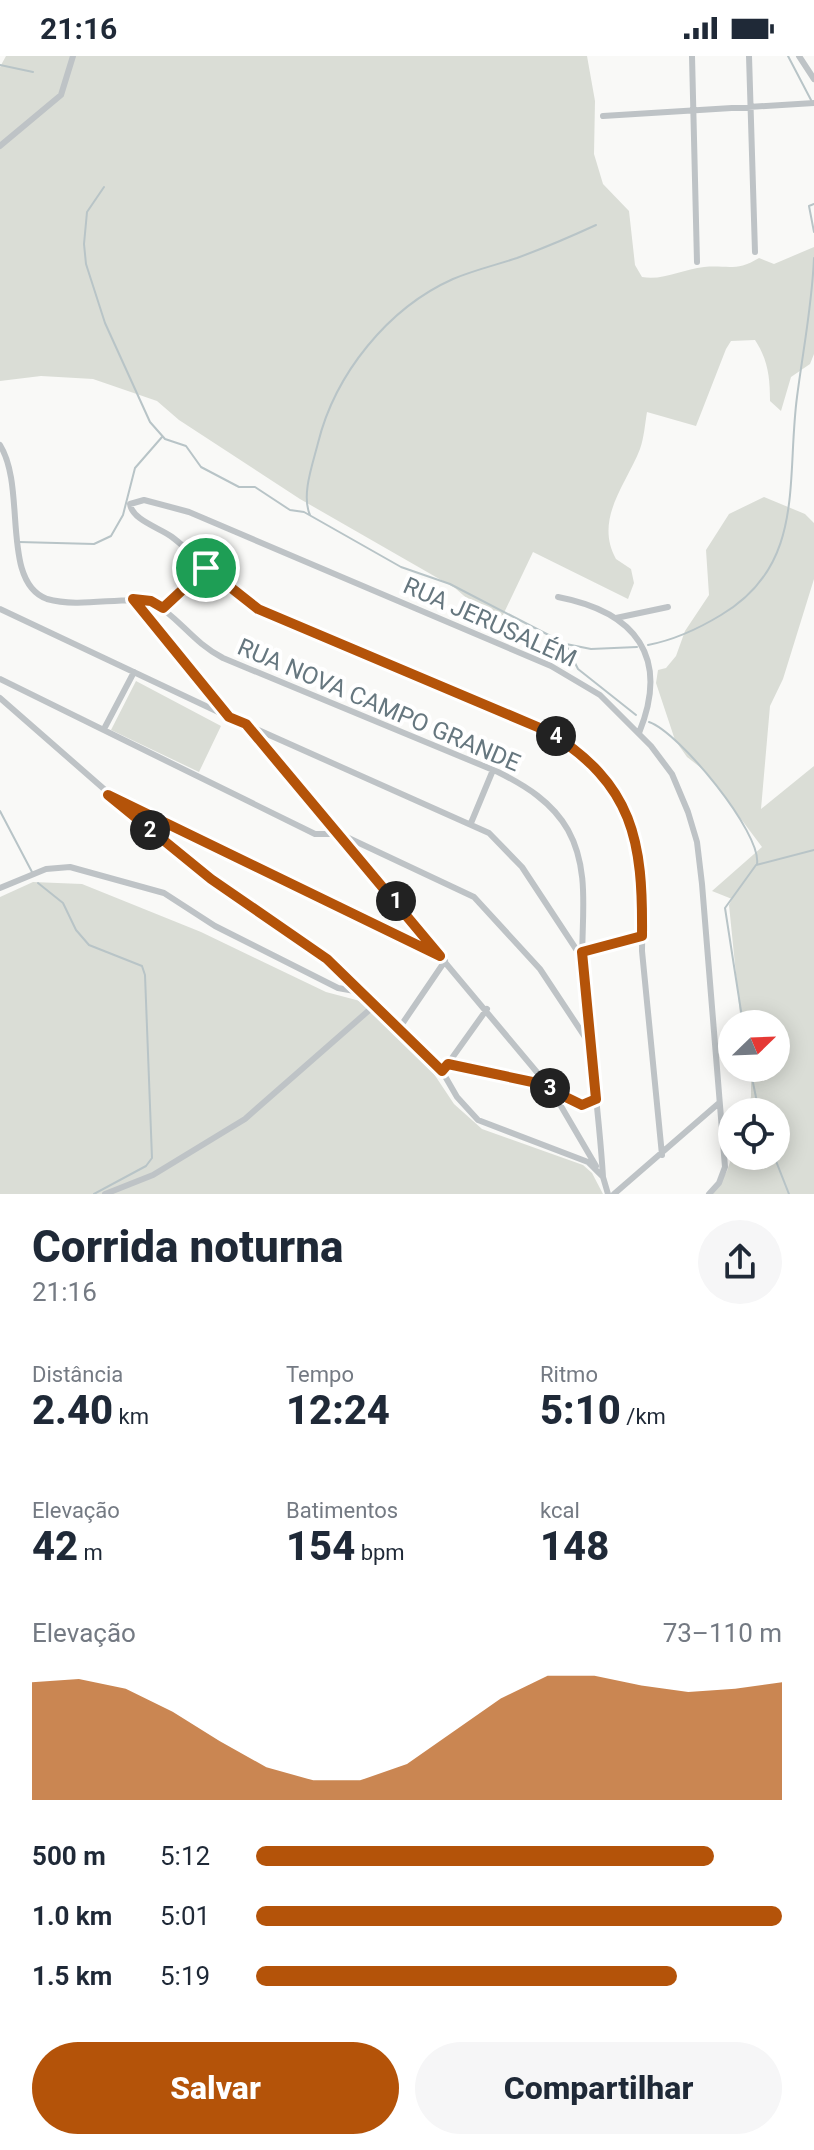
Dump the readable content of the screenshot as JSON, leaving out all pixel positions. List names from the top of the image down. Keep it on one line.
{"streets":{"street":["RUA JERUSALÉM","RUA NOVA CAMPO GRANDE"]},"north":"top right","page":{"status":"21:16","pins":["4","2","1","3"],"heading":["Corrida noturna","21:16"],"stats":[["Distância","2.40 km"],["Tempo","12:24"],["Ritmo","5:10 /km"],["Elevação","42 m"],["Batimentos","154 bpm"],["kcal","148"]],"chart":["Elevação","73–110 m"],"list":[{"name":"500 m","note":"5:12"},{"name":"1.0 km","note":"5:01"},{"name":"1.5 km","note":"5:19"}],"buttons":["Salvar","Compartilhar"]}}
